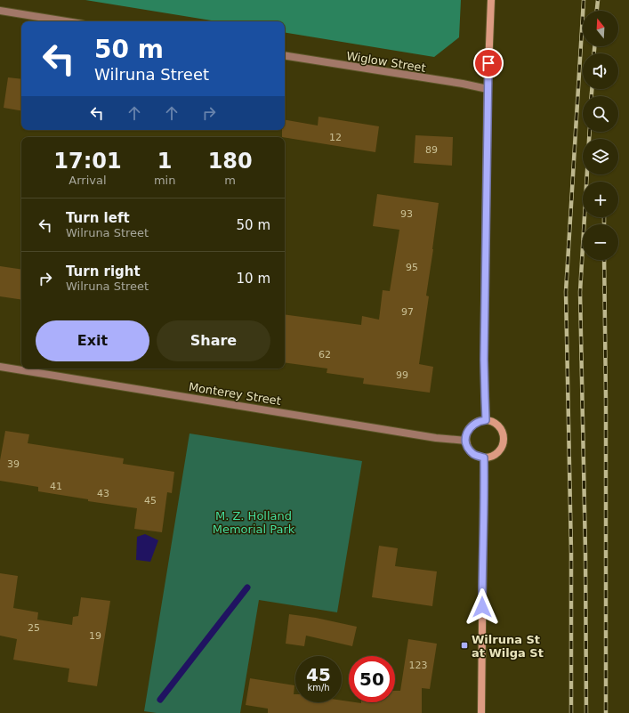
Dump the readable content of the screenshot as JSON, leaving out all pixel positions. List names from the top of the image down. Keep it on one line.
{"streets":{"street":["Wiglow Street","Monterey Street"]},"parks":["M. Z. Holland Memorial Park"],"places":{"transit":["Wilruna St at Wilga St"]},"house_numbers":["12","89","93","95","97","62","99","39","41","43","45","25","19","123"],"north":"top","page":{"map_buttons":["+","−"],"turn":["50 m","Wilruna Street"],"eta":["17:01","Arrival","1","min","180","m"],"list":[{"name":"Turn left","note":"Wilruna Street","value":"50 m"},{"name":"Turn right","note":"Wilruna Street","value":"10 m"}],"buttons":["Exit","Share"],"speed":"45 km/h","limit":"50"}}
